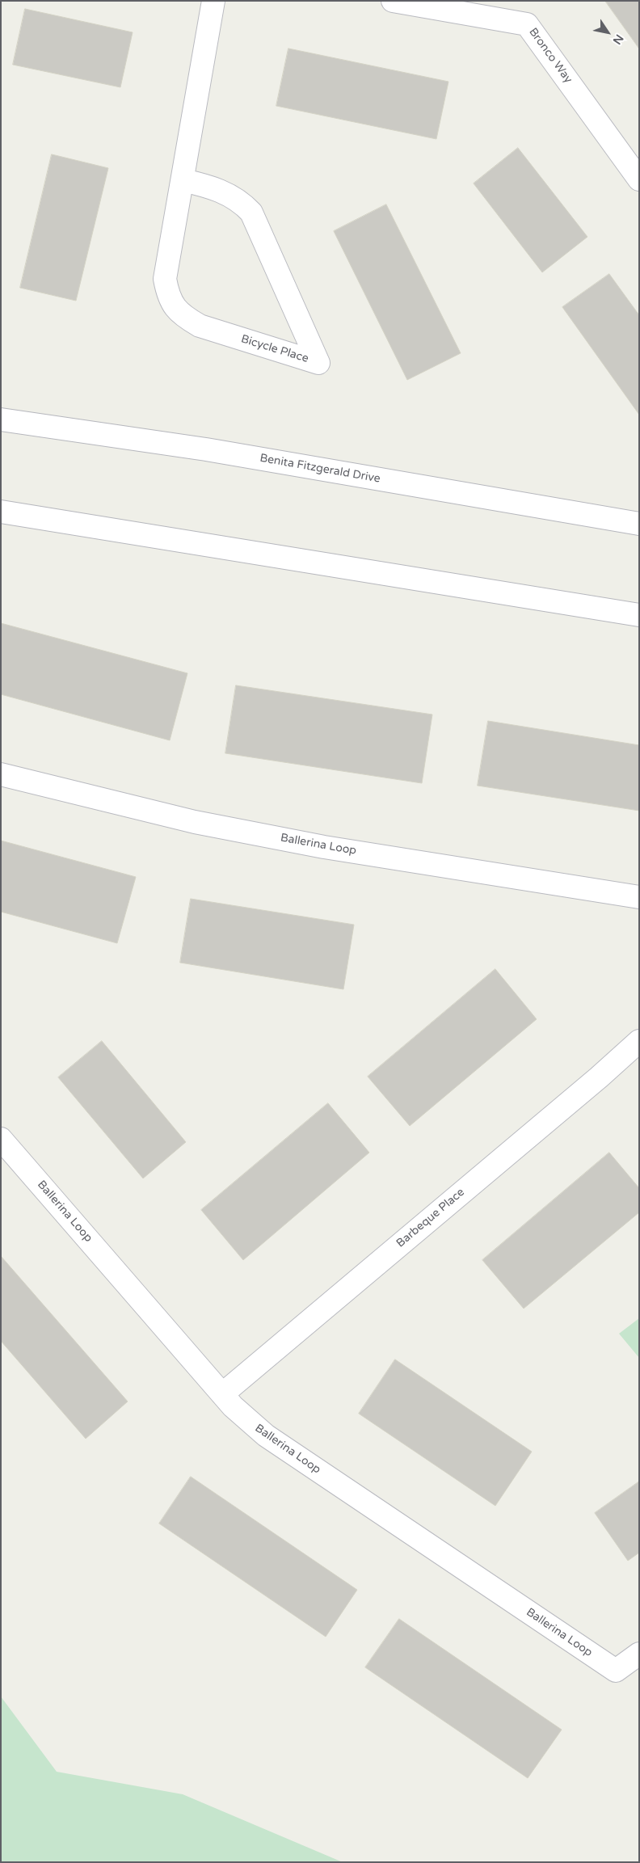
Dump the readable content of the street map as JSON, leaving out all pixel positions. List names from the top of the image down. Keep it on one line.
{"streets":{"street":["Bronco Way","Bicycle Place","Benita Fitzgerald Drive","Ballerina Loop","Barbeque Place"]},"crossings":[["Ballerina Loop","Barbeque Place"]],"north":"bottom right"}
